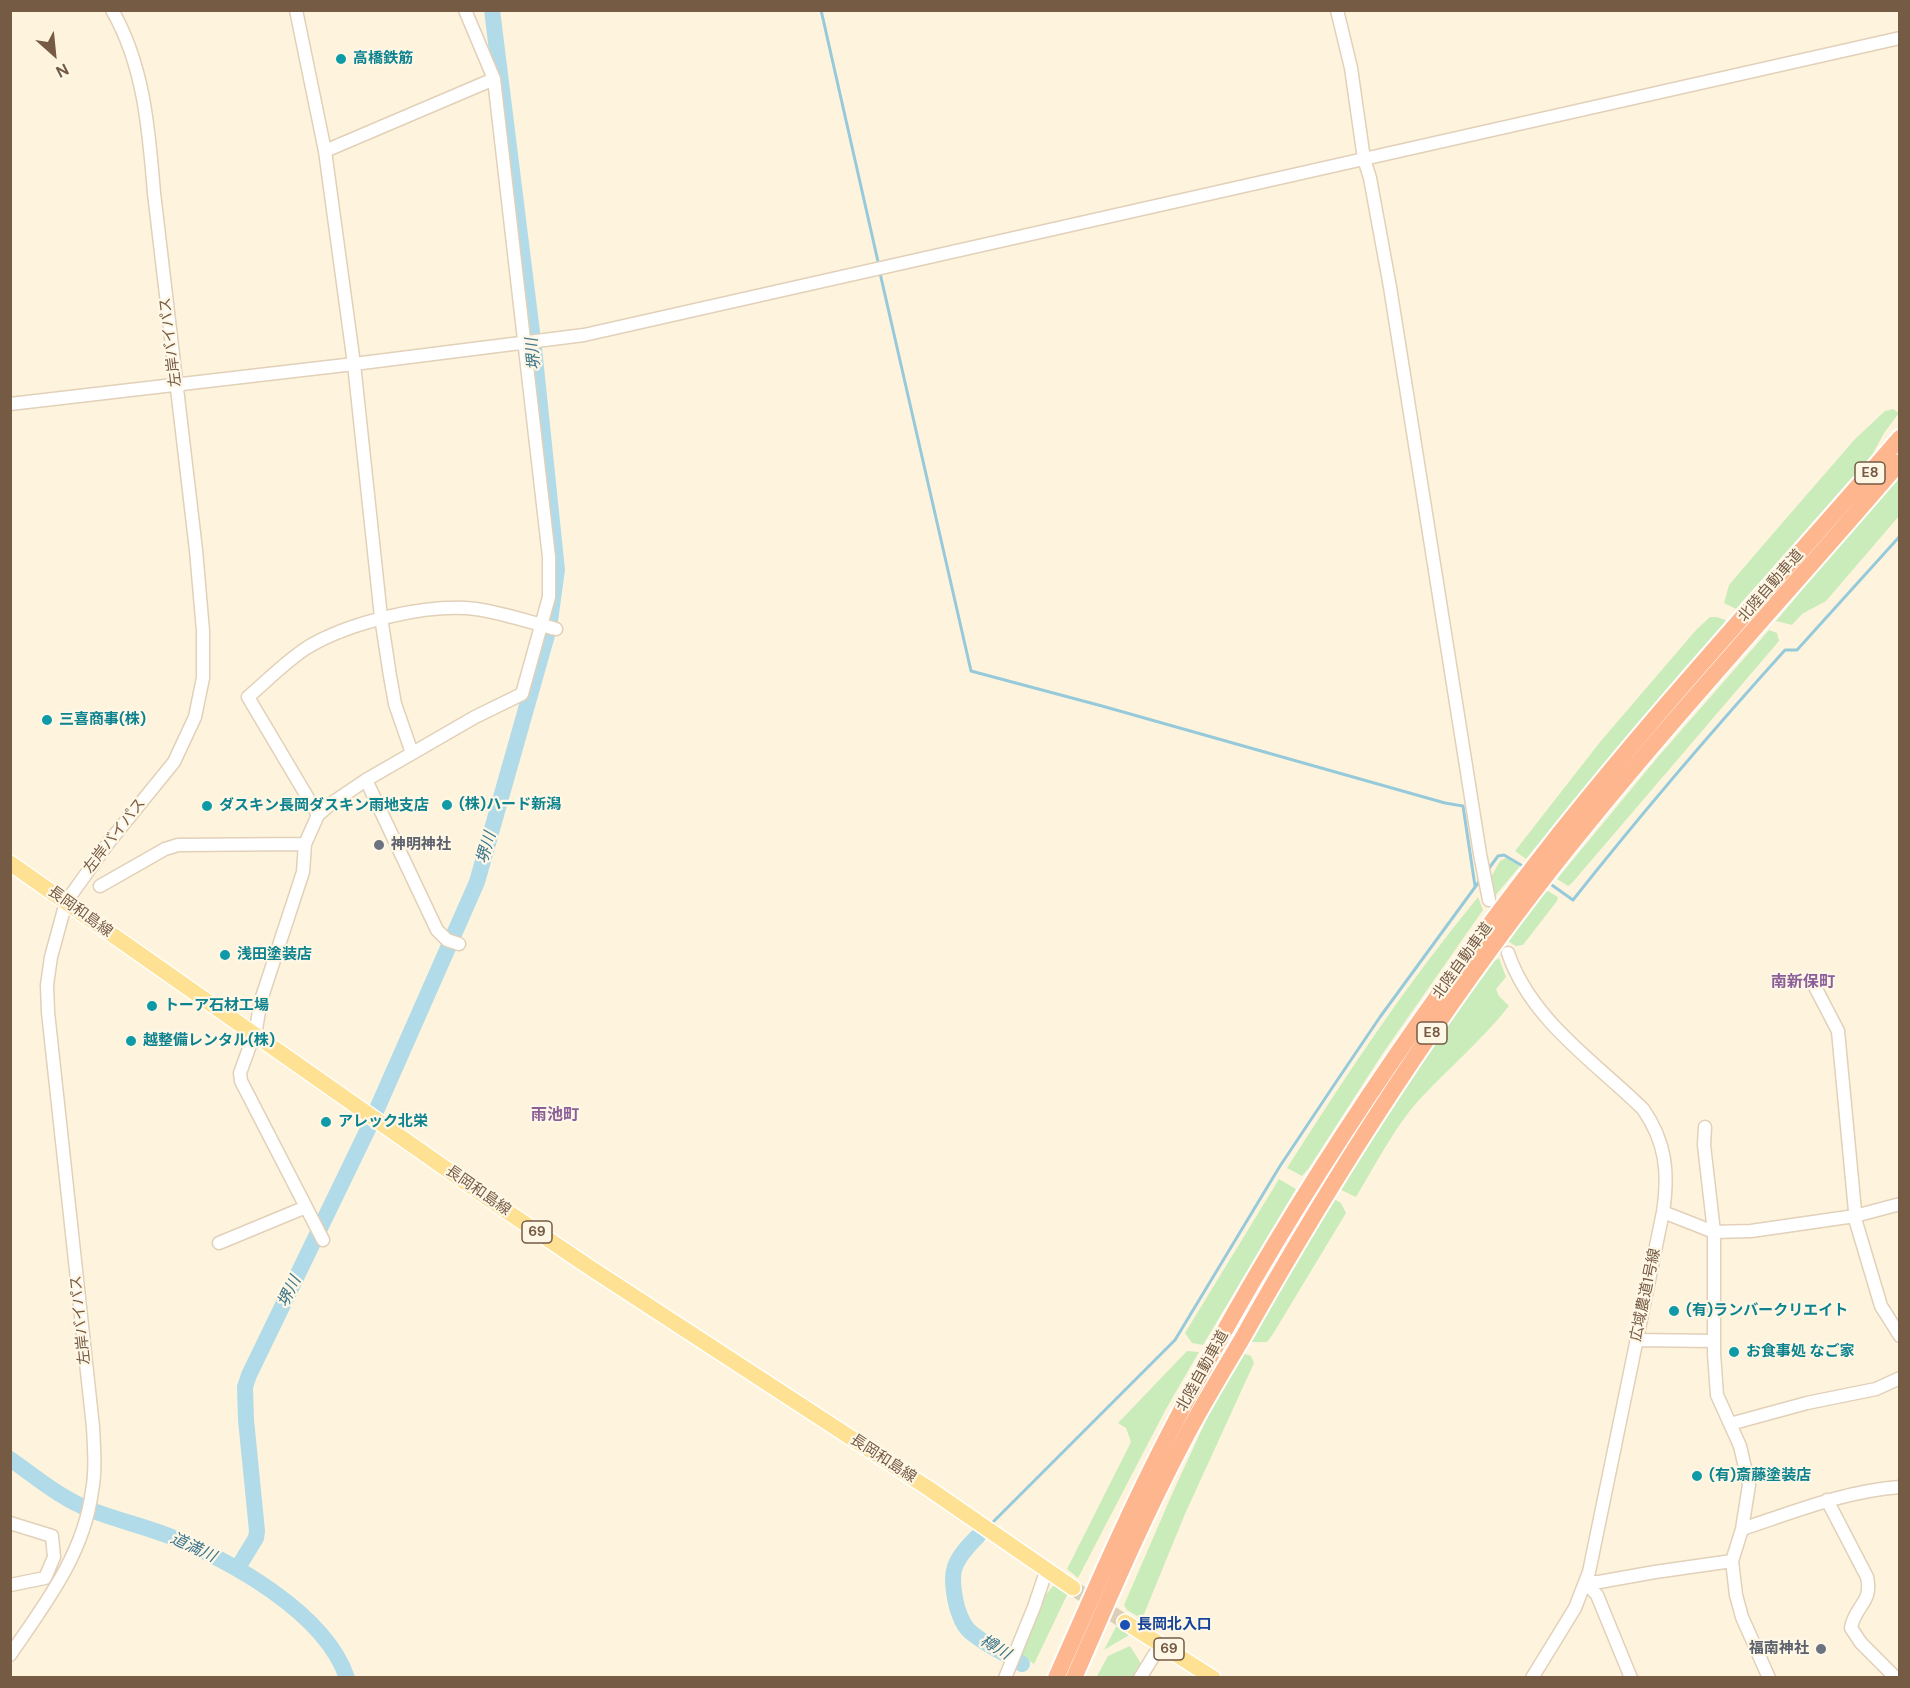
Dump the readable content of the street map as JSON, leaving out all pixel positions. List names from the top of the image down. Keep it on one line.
{"streets":{"highway":["E8","北陸自動車道"],"main road":["長岡和島線","69"],"street":["左岸バイパス","広域農道1号線"]},"crossings":[["左岸バイパス","長岡和島線"]],"districts":["南新保町","雨池町"],"water":["堺川","道満川","樽川"],"places":["高橋鉄筋","三喜商事(株)","(株)ハード新潟","ダスキン長岡ダスキン雨地支店","神明神社","浅田塗装店","トーア石材工場","越整備レンタル(株)","アレック北栄","(有)ランバークリエイト","お食事処 なご家","(有)斎藤塗装店","長岡北入口","福南神社"],"north":"bottom right"}
